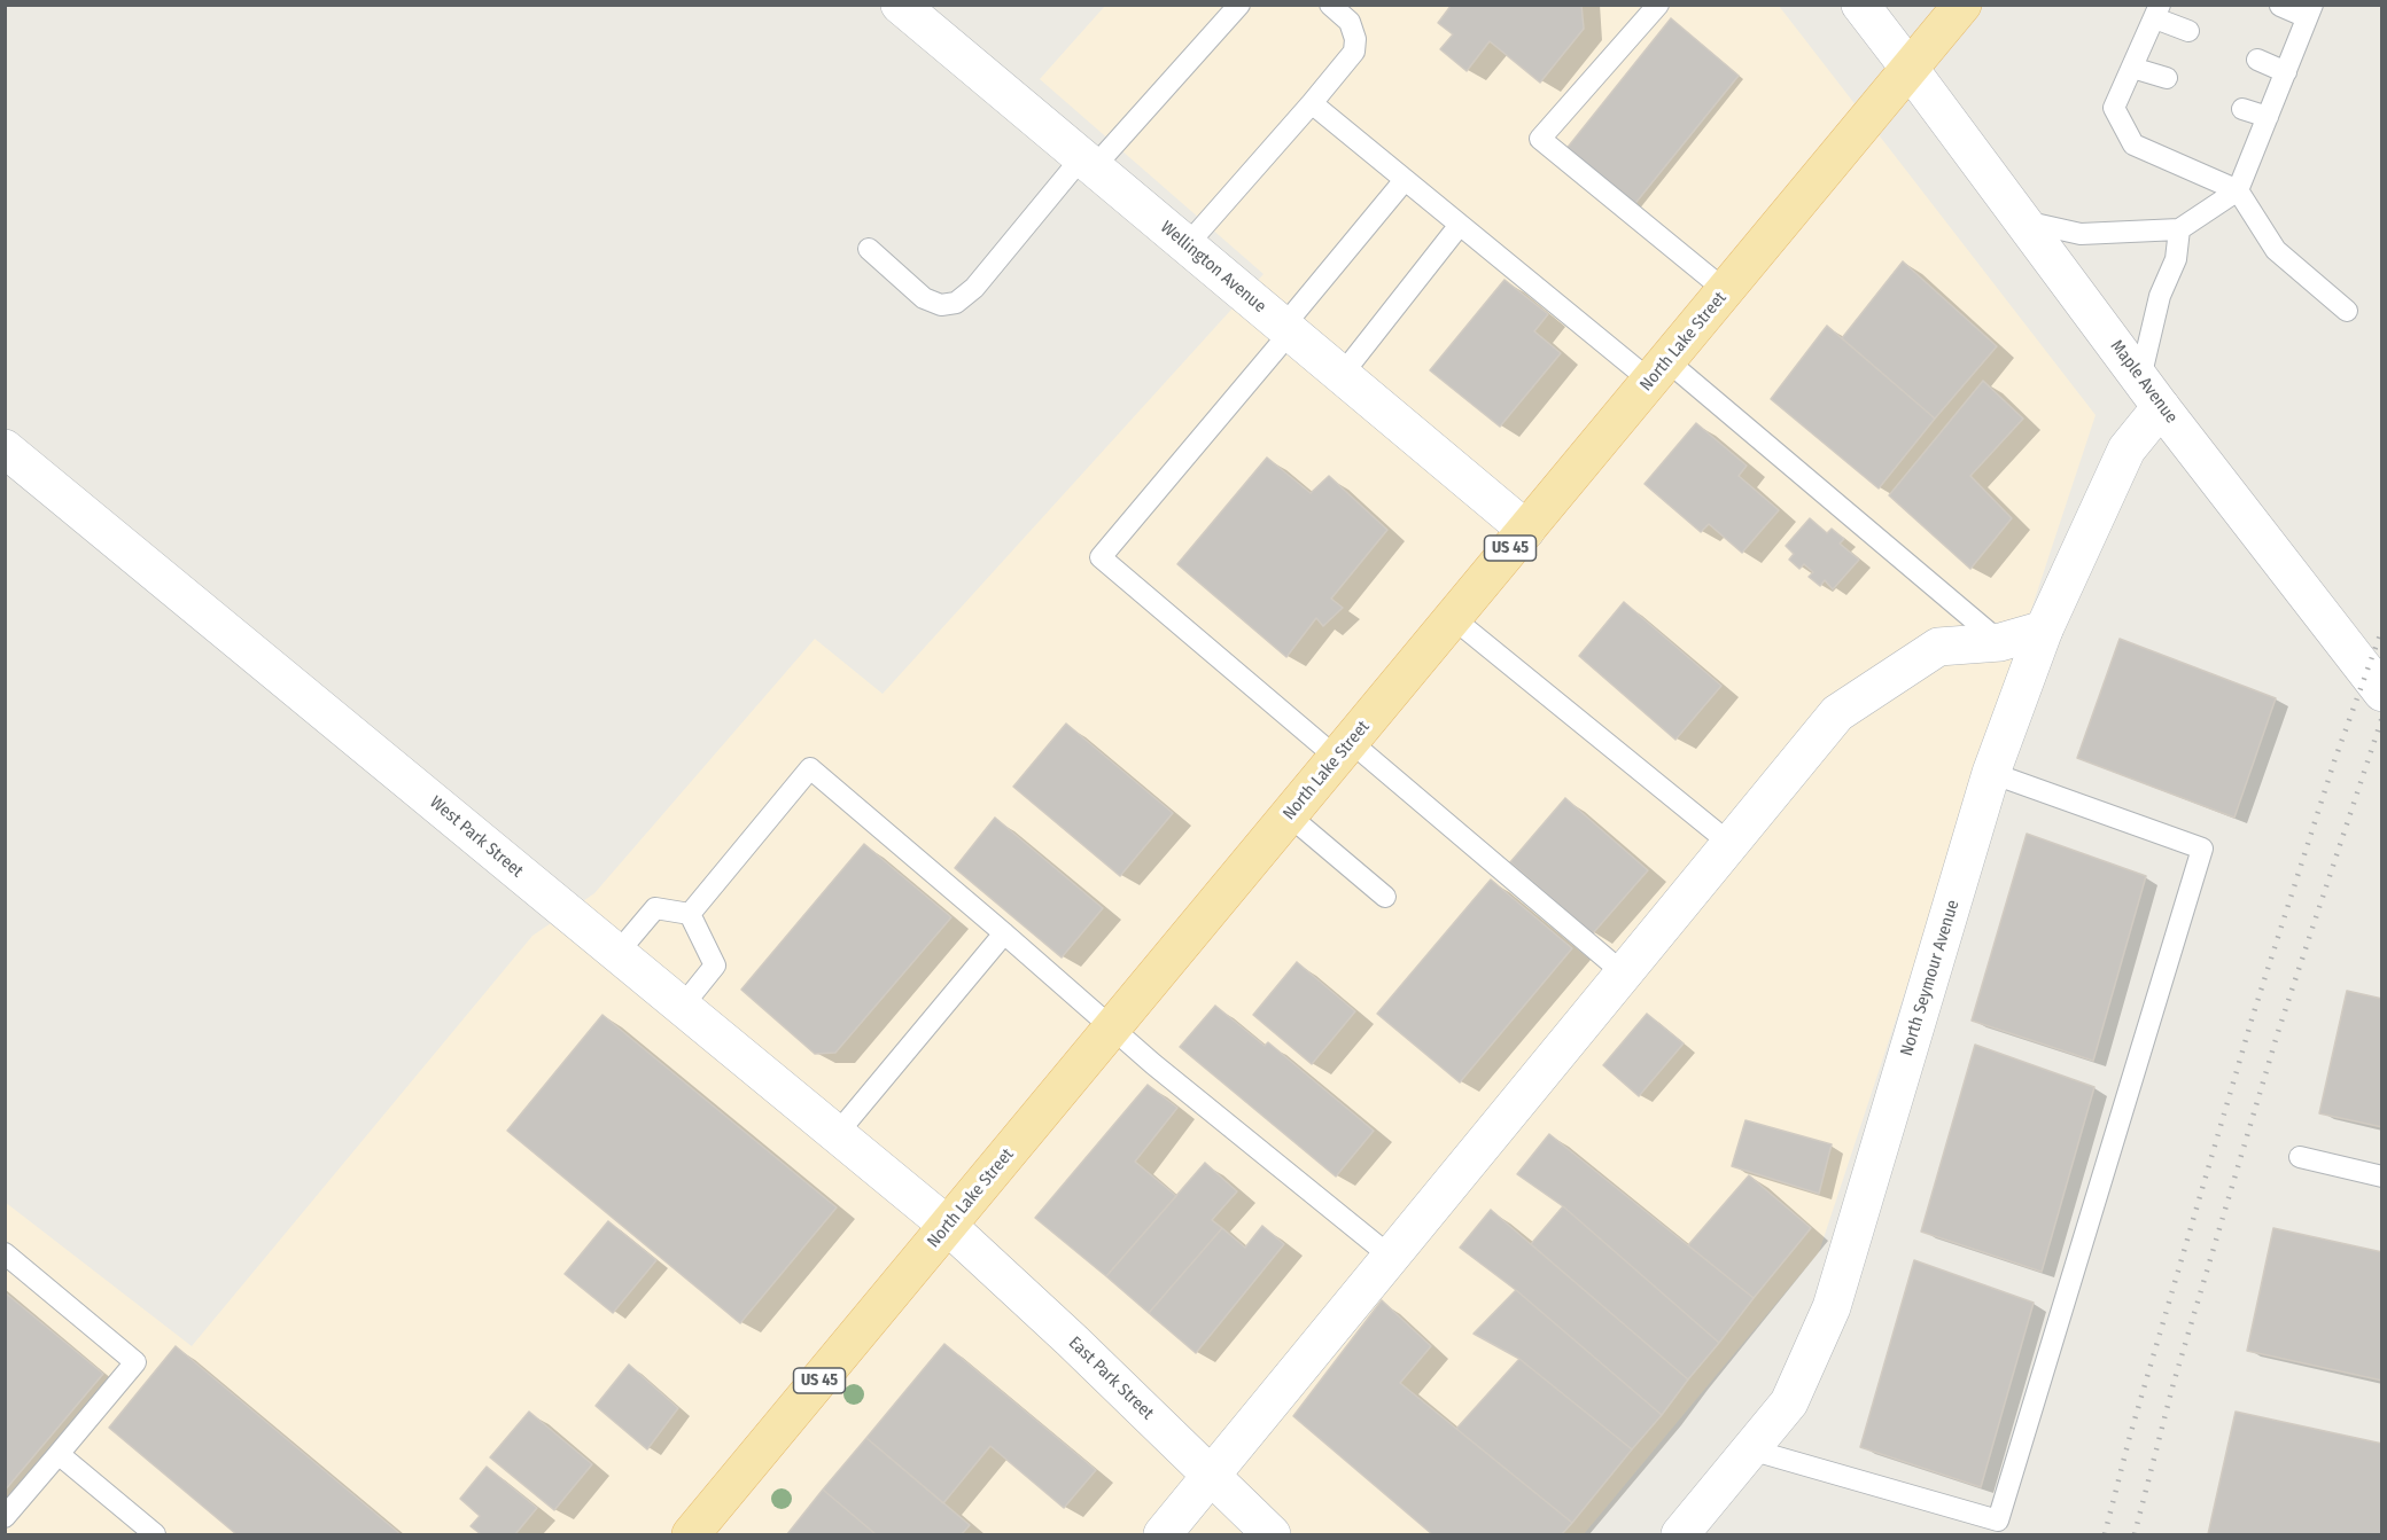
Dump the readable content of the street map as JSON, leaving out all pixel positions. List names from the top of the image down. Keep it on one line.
{"streets":{"main road":["North Lake Street","US 45"],"street":["Wellington Avenue","Maple Avenue","West Park Street","North Seymour Avenue","East Park Street"]},"crossings":[["Wellington Avenue","North Lake Street"],["North Lake Street","Maple Avenue"],["North Lake Street","West Park Street"],["North Lake Street","East Park Street"],["Maple Avenue","North Seymour Avenue"],["West Park Street","East Park Street"]]}
